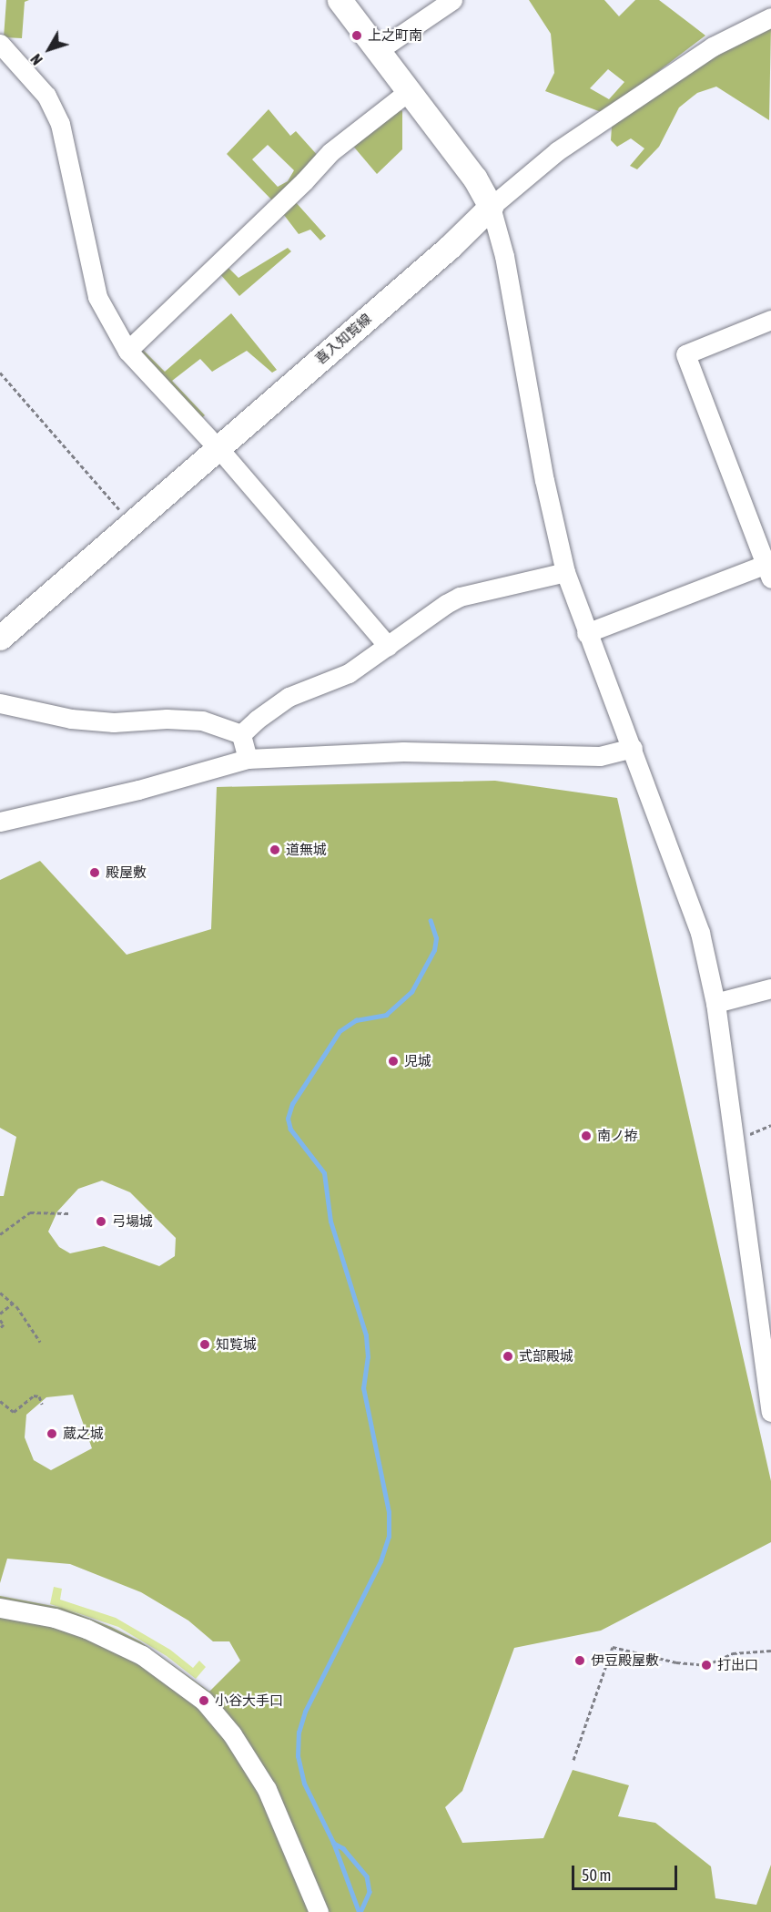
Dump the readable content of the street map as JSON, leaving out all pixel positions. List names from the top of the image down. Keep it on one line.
{"streets":{"main road":["喜入知覧線"]},"places":["上之町南","道無城","殿屋敷","児城","南ノ拵","弓場城","知覧城","式部殿城","蔵之城","伊豆殿屋敷","打出口","小谷大手口"],"scale_bar":"50 m","north":"bottom left"}
